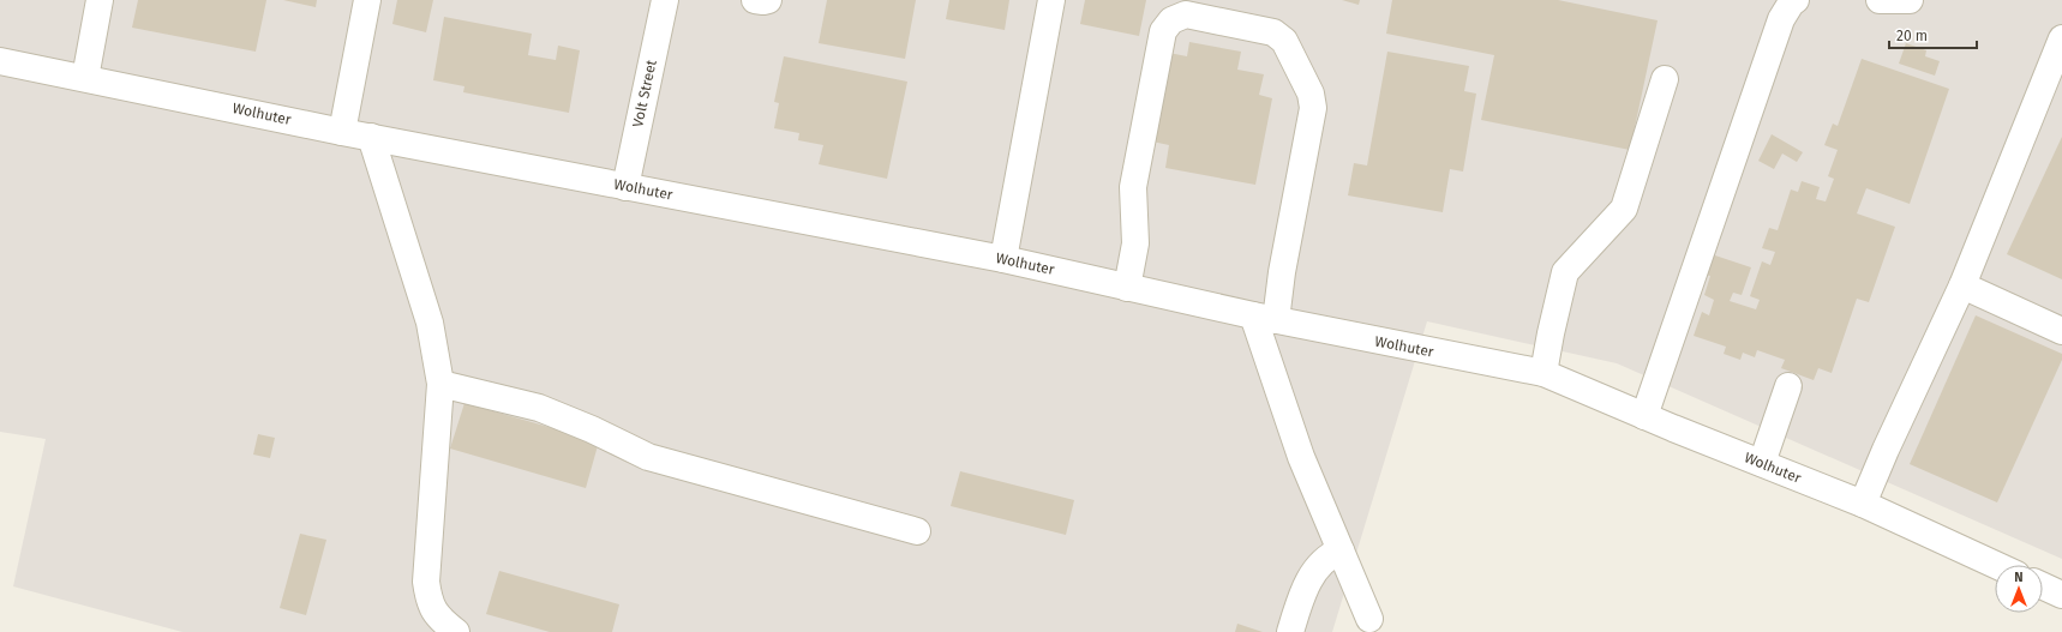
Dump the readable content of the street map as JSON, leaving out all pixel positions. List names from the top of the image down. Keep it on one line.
{"streets":{"street":["Volt Street","Wolhuter"]},"crossings":[["Volt Street","Wolhuter"]],"scale_bar":"20 m","north":"top"}
